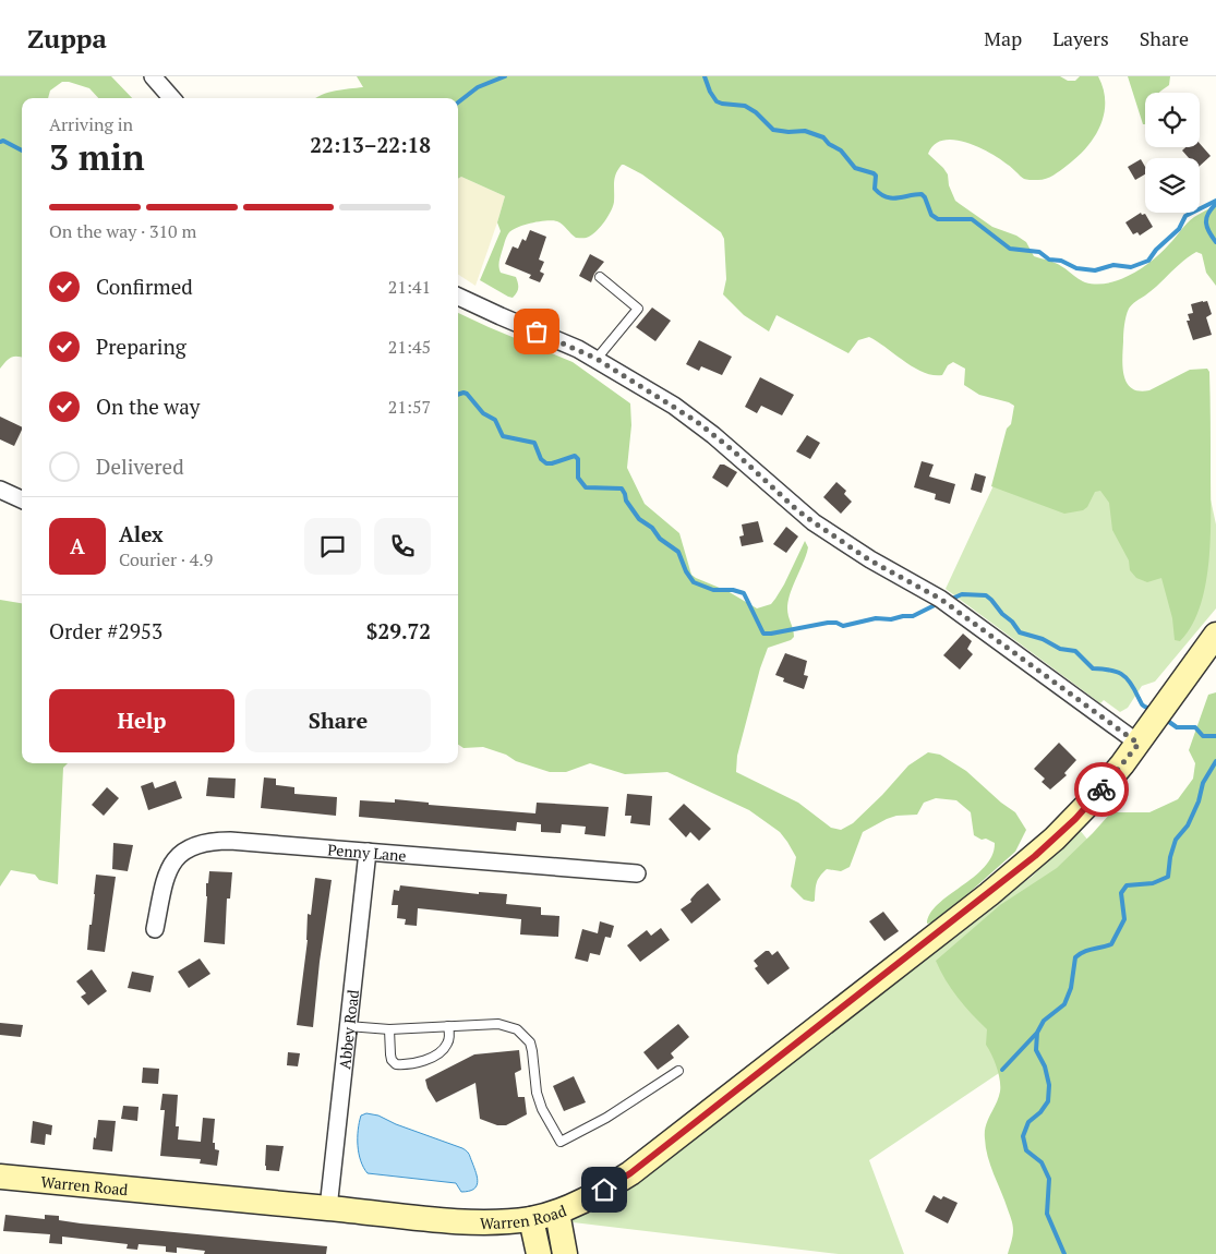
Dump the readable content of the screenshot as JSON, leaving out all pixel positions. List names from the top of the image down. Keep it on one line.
{"streets":{"street":["Penny Lane","Abbey Road","Warren Road"]},"crossings":[["Penny Lane","Abbey Road"],["Abbey Road","Warren Road"]],"page":{"header":"Zuppa","nav":["Map","Layers","Share"],"heading":["3 min","Arriving in","22:13–22:18"],"panel":["Alex","Courier · 4.9","Order #2953","$29.72"],"bar":"On the way · 310 m","list":[["Confirmed","21:41"],["Preparing","21:45"],["On the way","21:57"],"Delivered"],"round":"A","buttons":["Help","Share"]}}
